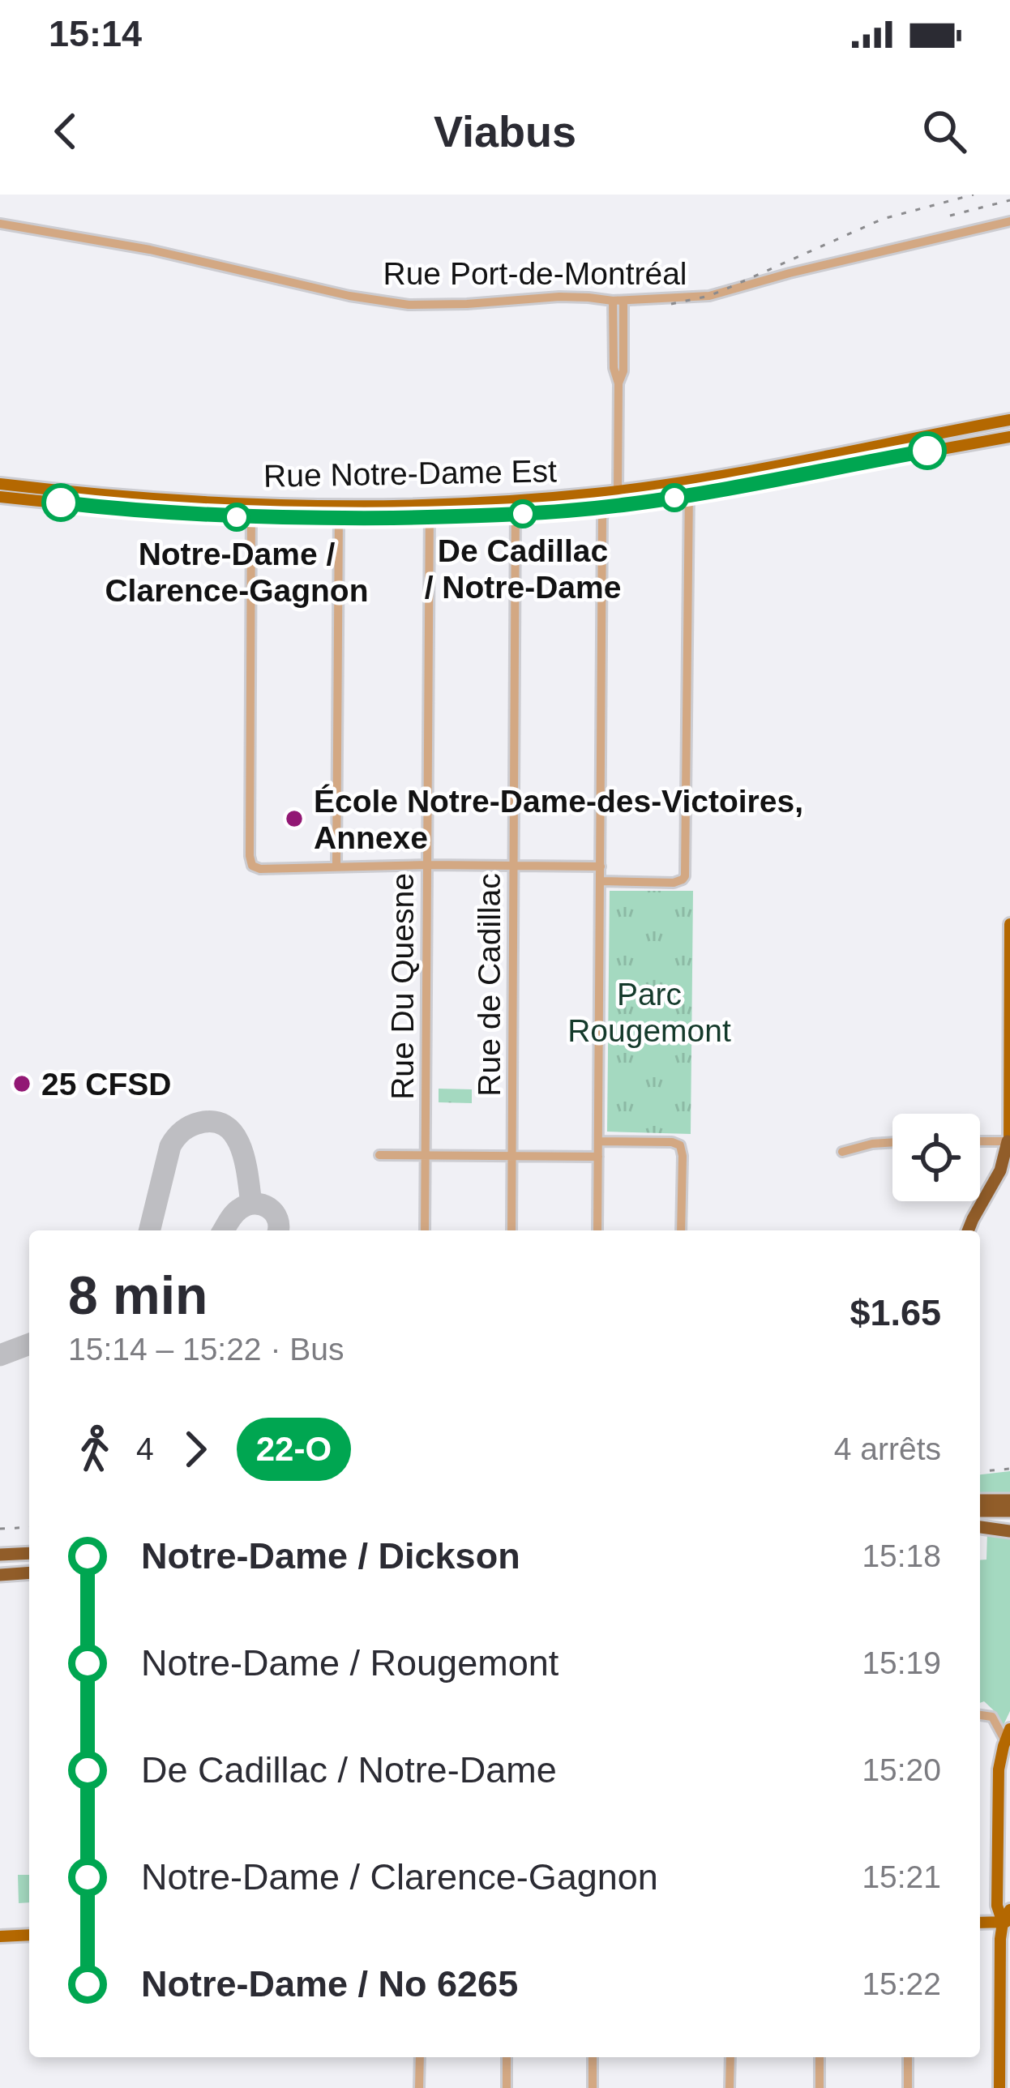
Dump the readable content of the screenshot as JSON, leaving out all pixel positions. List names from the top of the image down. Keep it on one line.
{"streets":{"main road":["Rue Notre-Dame Est"],"street":["Rue Port-de-Montréal","Rue de Cadillac","Rue Du Quesne"]},"crossings":[["Rue Notre-Dame Est","Rue de Cadillac"],["Rue Notre-Dame Est","Rue Du Quesne"]],"parks":["Parc Rougemont"],"places":["De Cadillac / Notre-Dame","Notre-Dame / Clarence-Gagnon","École Notre-Dame-des-Victoires, Annexe","25 CFSD"],"lines":["bus line 22-O"],"page":{"status":"15:14","header":"Viabus","heading":["8 min","15:14 – 15:22 · Bus","$1.65"],"legs":["4","22-O","4 arrêts"],"list":[{"name":"Notre-Dame / Dickson","value":"15:18"},{"name":"Notre-Dame / Rougemont","value":"15:19"},{"name":"De Cadillac / Notre-Dame","value":"15:20"},{"name":"Notre-Dame / Clarence-Gagnon","value":"15:21"},{"name":"Notre-Dame / No 6265","value":"15:22"}]}}
